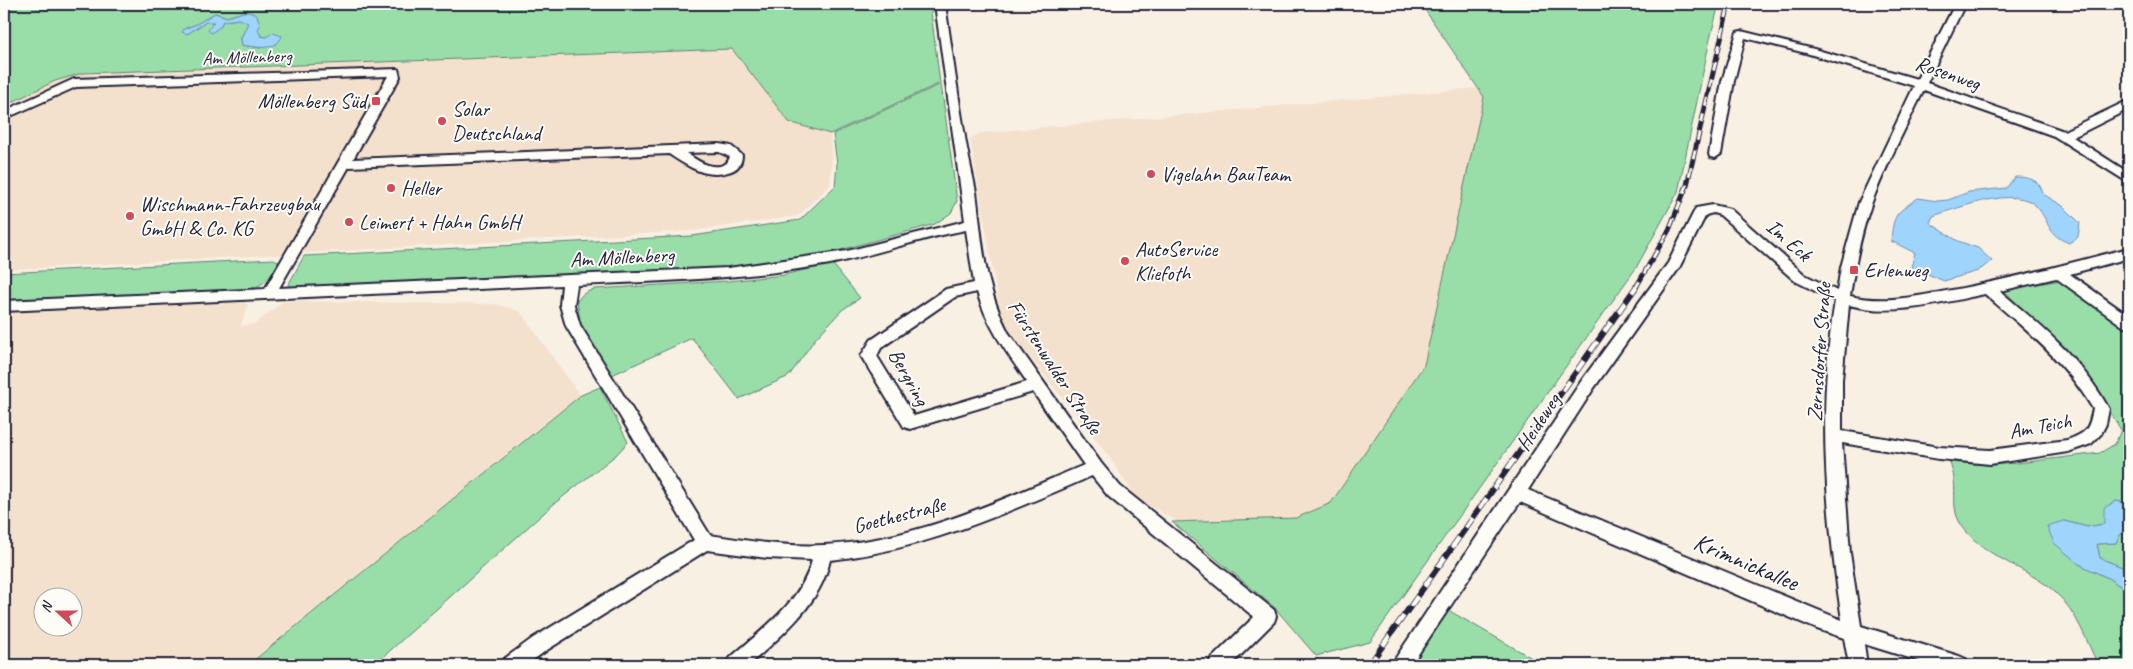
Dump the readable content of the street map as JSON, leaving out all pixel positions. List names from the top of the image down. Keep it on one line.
{"streets":{"street":["Am Möllenberg","Rosenweg","Im Eck","Zernsdorfer Straße","Fürstenwalder Straße","Bergring","Heideweg","Am Teich","Goethestraße","Krimnickallee"]},"crossings":[["Am Möllenberg","Fürstenwalder Straße"],["Rosenweg","Zernsdorfer Straße"],["Im Eck","Zernsdorfer Straße"],["Im Eck","Heideweg"],["Zernsdorfer Straße","Am Teich"],["Zernsdorfer Straße","Krimnickallee"],["Fürstenwalder Straße","Bergring"],["Fürstenwalder Straße","Goethestraße"],["Heideweg","Krimnickallee"]],"places":{"transit":["Möllenberg Süd","Erlenweg"],"other":["Solar Deutschland","Vigelahn BauTeam","Heller","Wischmann-Fahrzeugbau GmbH & Co. KG","Leimert + Hahn GmbH","AutoService Kliefoth"]},"north":"left"}
